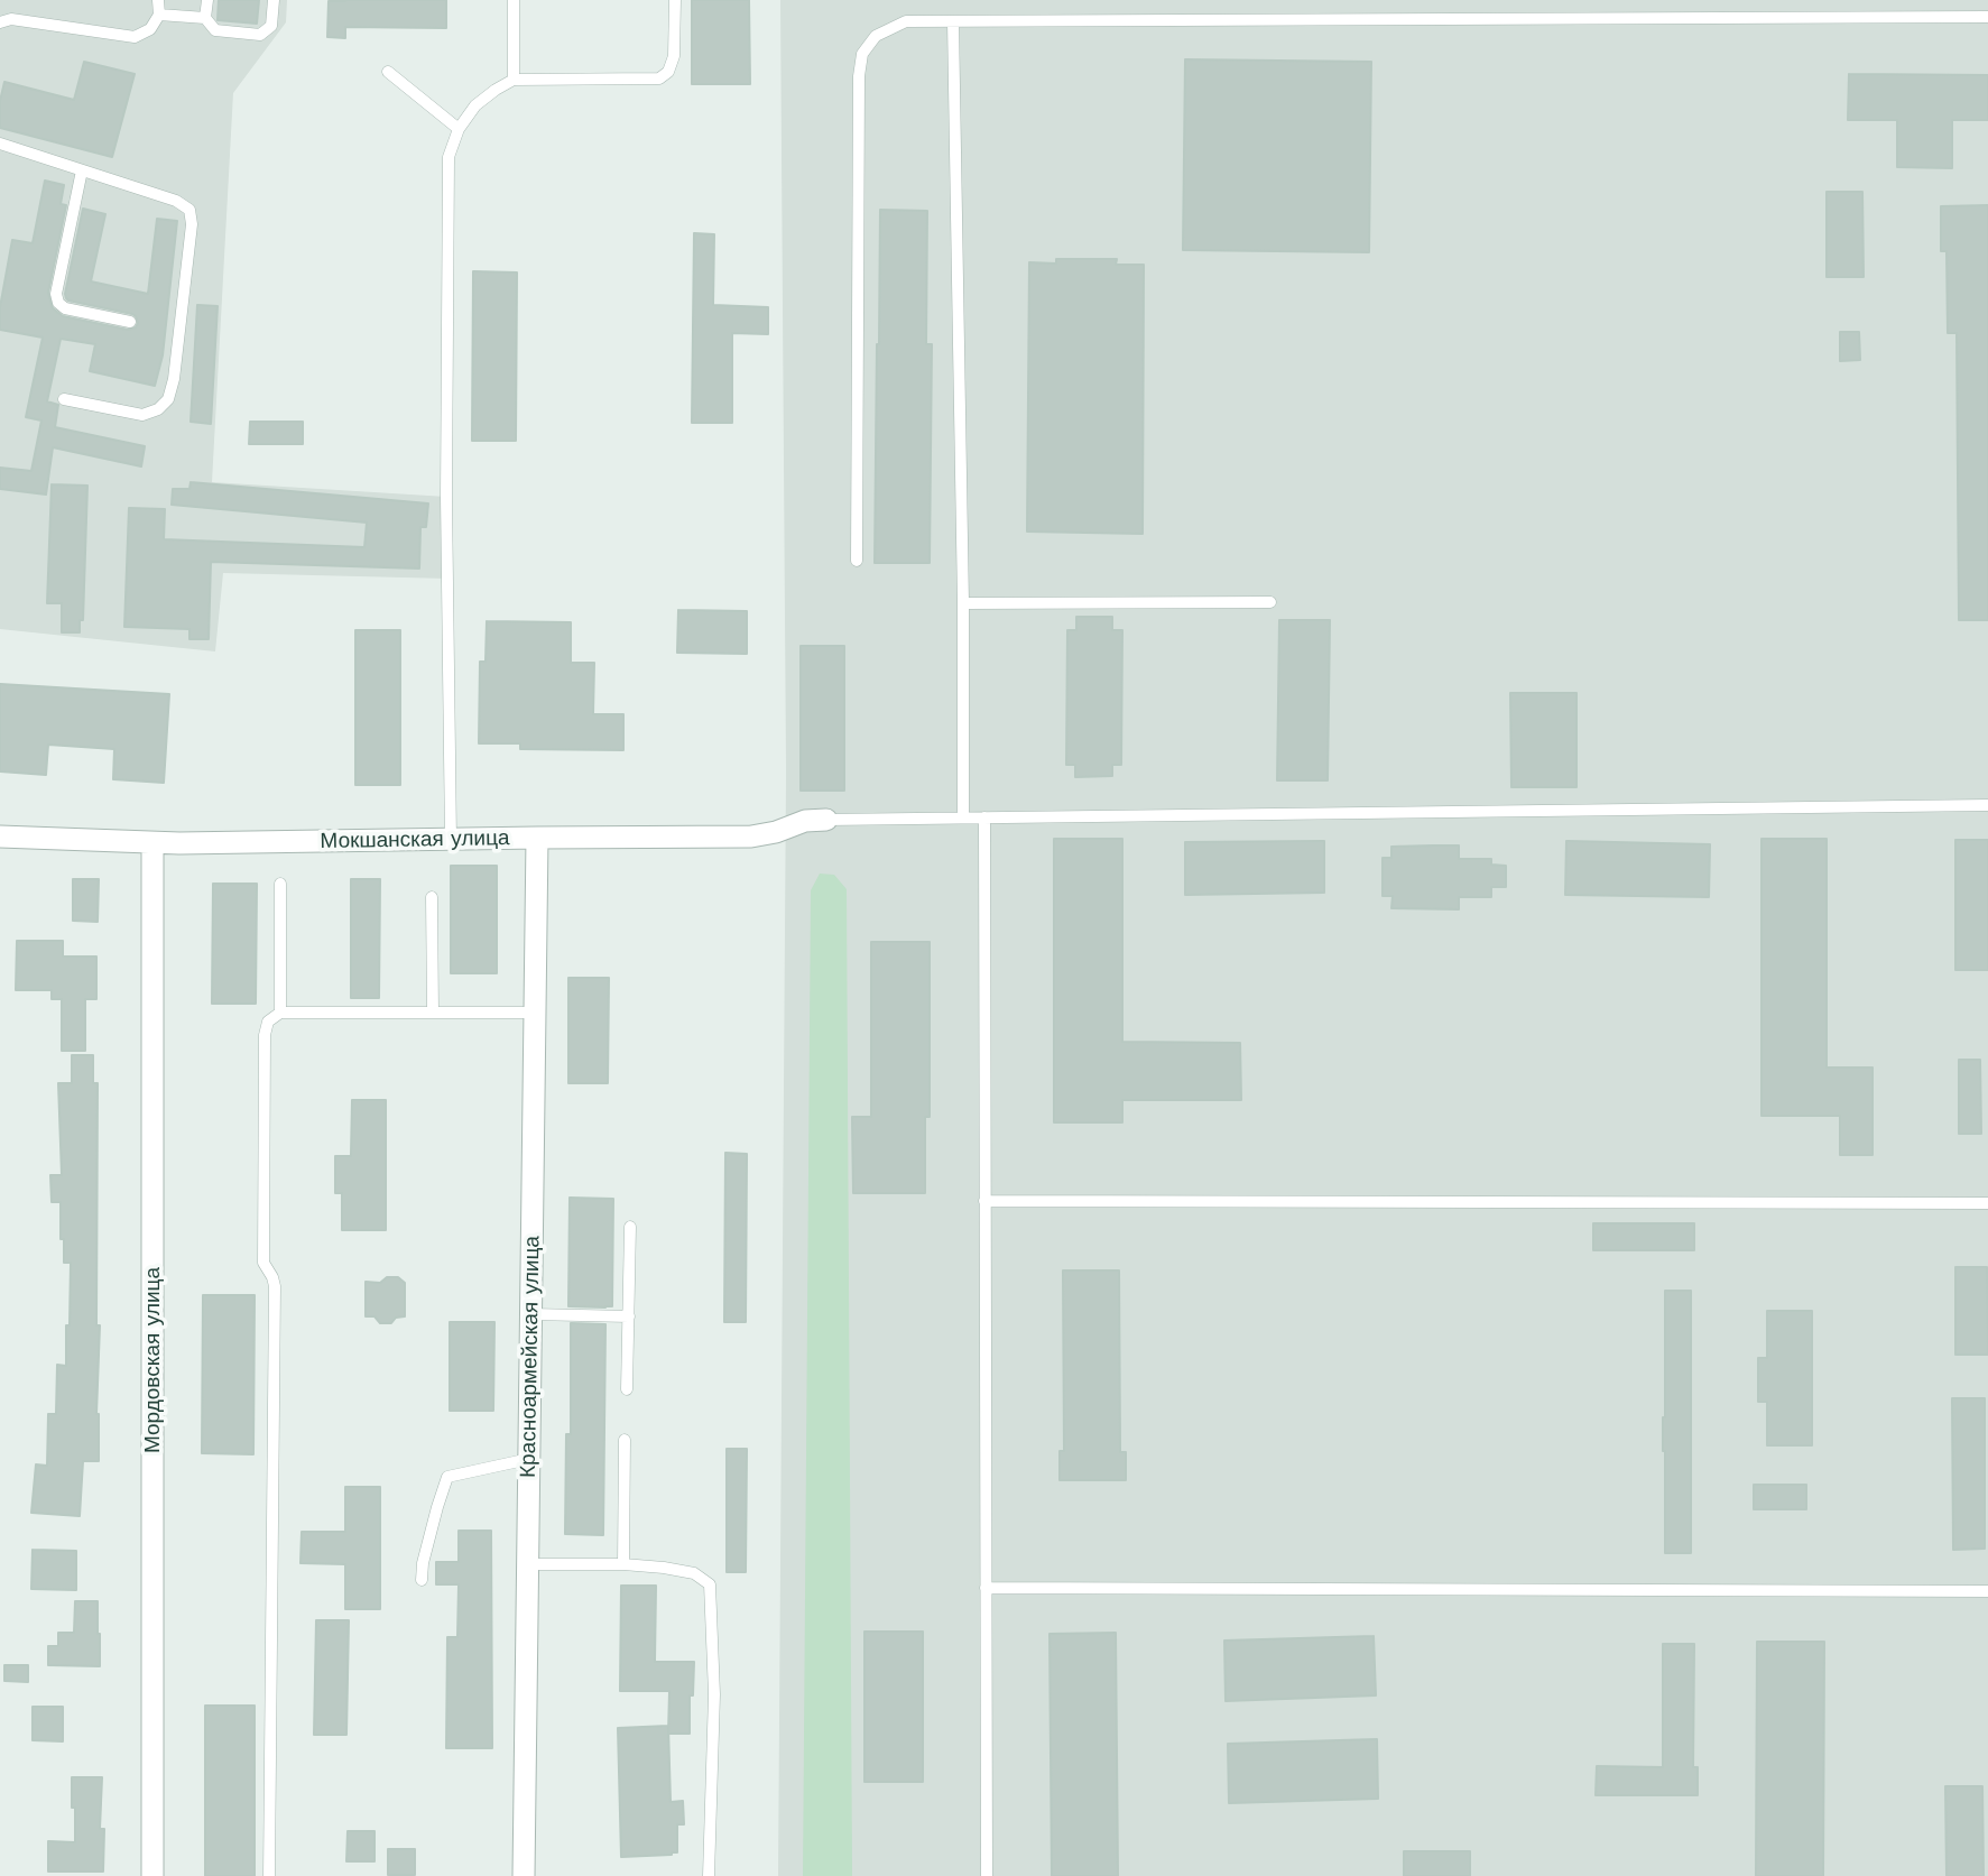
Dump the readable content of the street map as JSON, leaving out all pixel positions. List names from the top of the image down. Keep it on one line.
{"streets":{"street":["Мокшанская улица","Красноармейская улица","Мордовская улица"]},"crossings":[["Мокшанская улица","Красноармейская улица"],["Мокшанская улица","Мордовская улица"]]}
